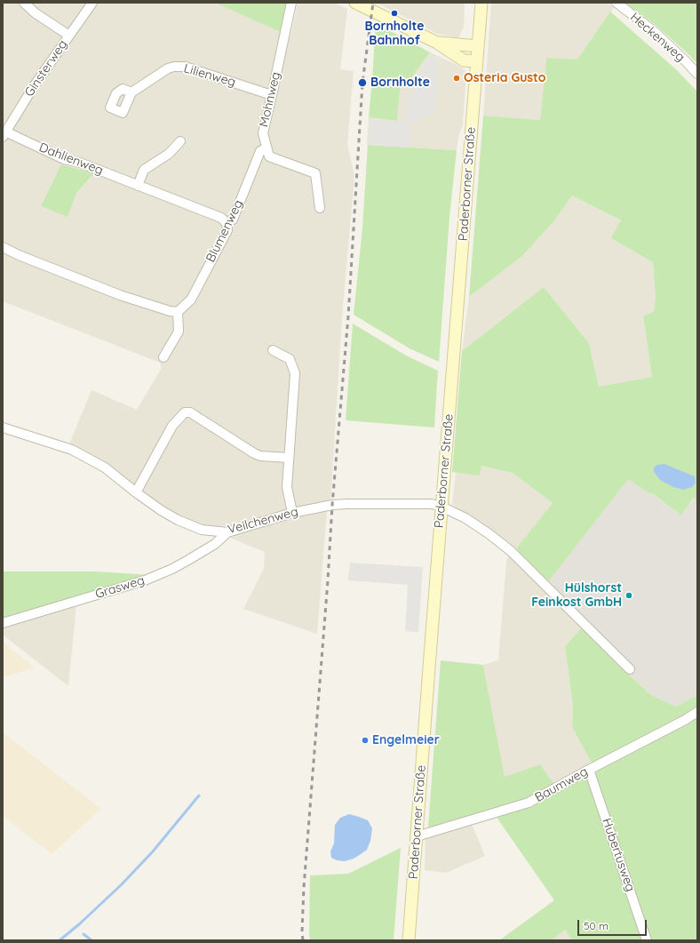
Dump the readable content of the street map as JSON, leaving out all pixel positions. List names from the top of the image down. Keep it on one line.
{"streets":{"main road":["Paderborner Straße"],"street":["Heckenweg","Ginsterweg","Lilienweg","Mohnweg","Dahlienweg","Blumenweg","Veilchenweg","Grasweg","Baumweg","Hubertusweg"]},"crossings":[["Ginsterweg","Dahlienweg"],["Lilienweg","Mohnweg"],["Mohnweg","Blumenweg"],["Dahlienweg","Blumenweg"],["Paderborner Straße","Veilchenweg"],["Paderborner Straße","Baumweg"],["Veilchenweg","Grasweg"],["Baumweg","Hubertusweg"]],"places":["Bornholte Bahnhof","Osteria Gusto","Bornholte","Hülshorst Feinkost GmbH","Engelmeier"],"scale_bar":"50 m"}
